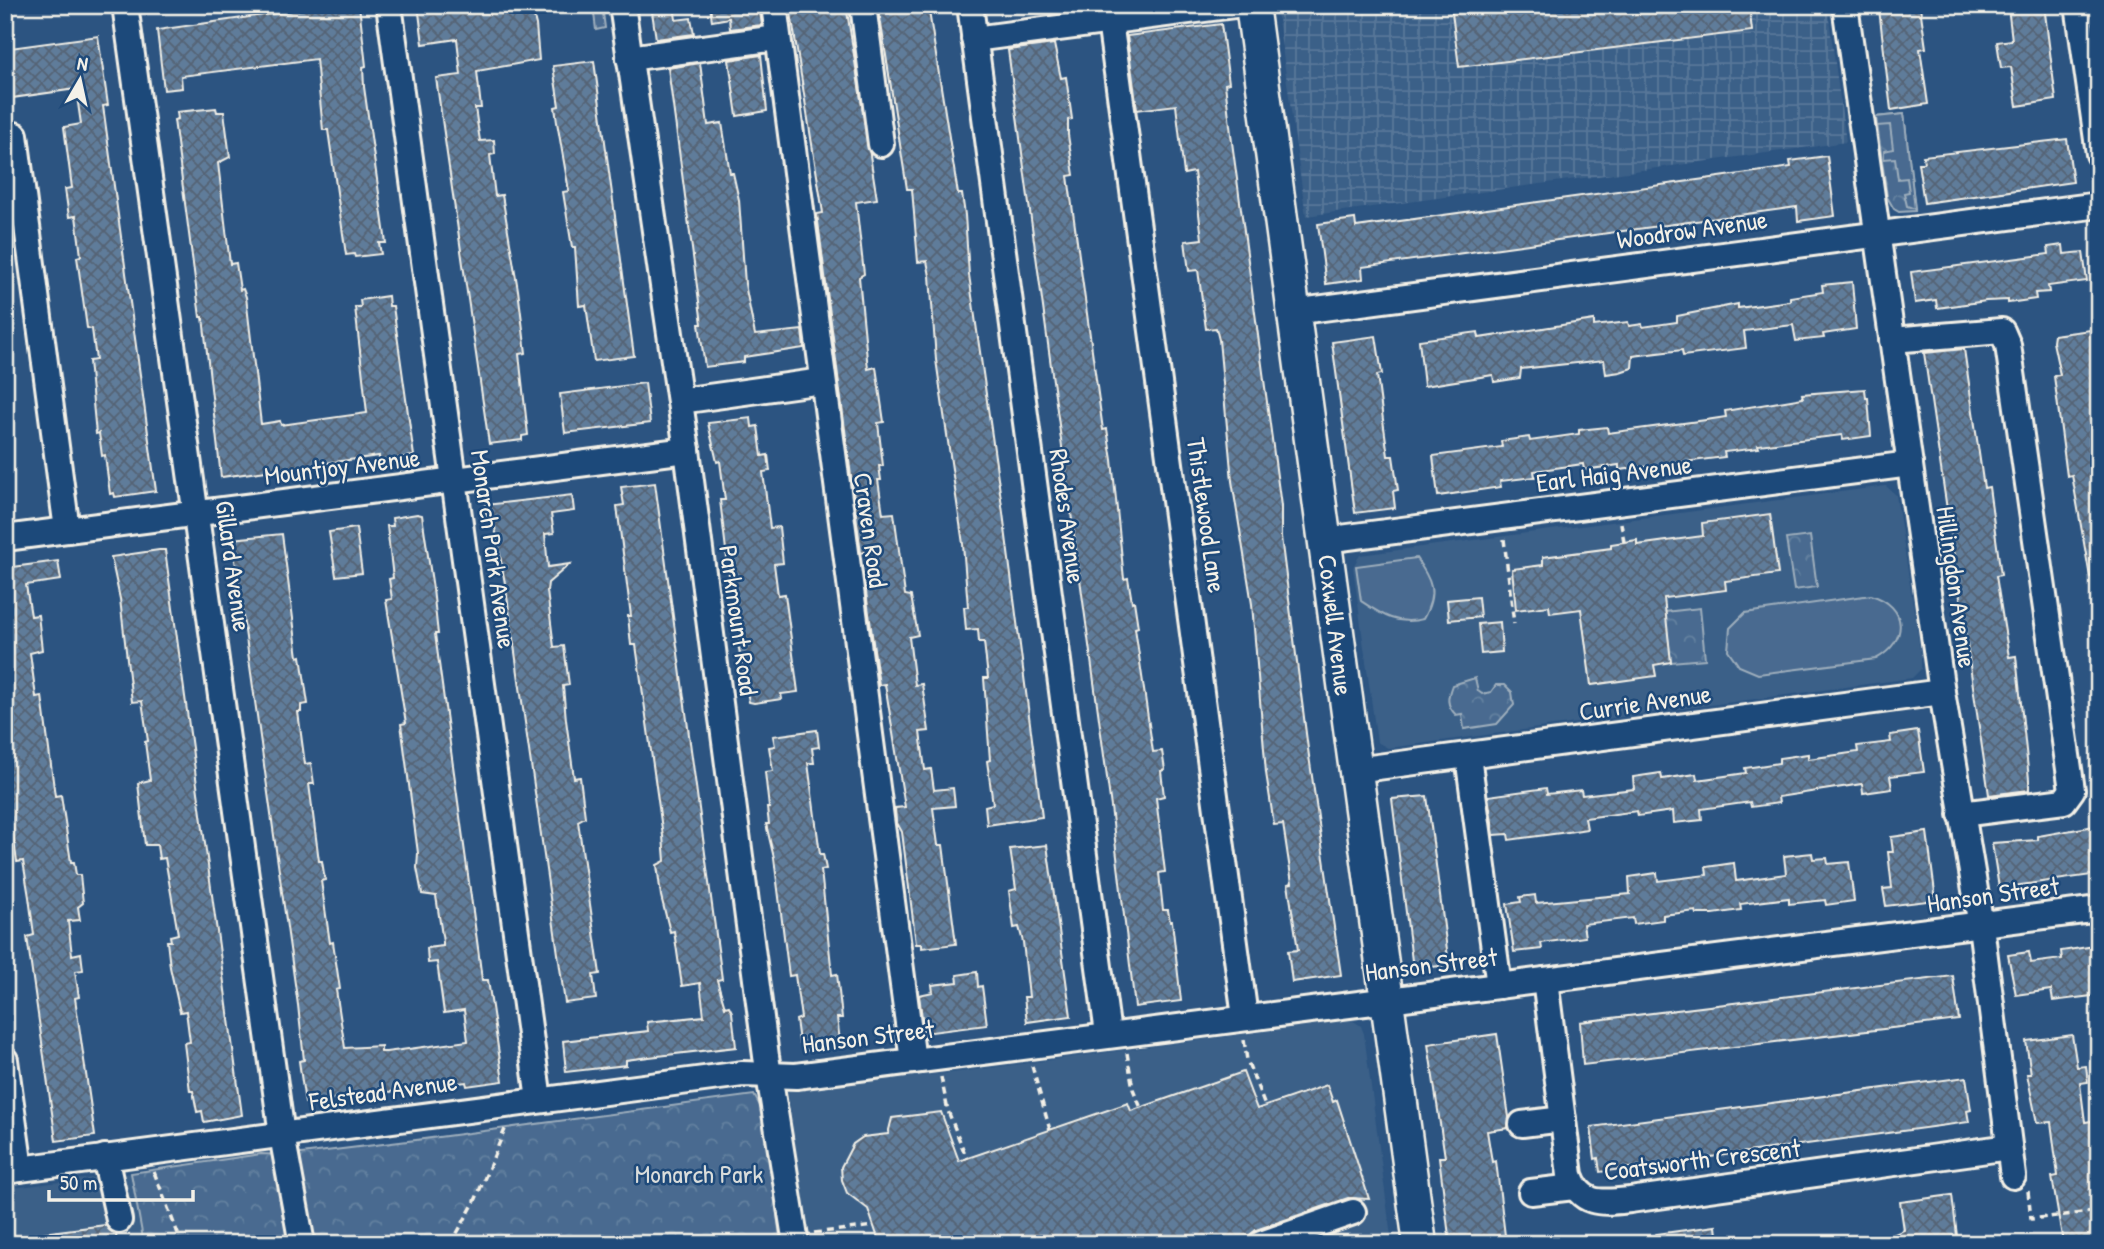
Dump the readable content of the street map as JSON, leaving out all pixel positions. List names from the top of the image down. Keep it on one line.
{"streets":{"main road":["Coxwell Avenue"],"street":["Woodrow Avenue","Mountjoy Avenue","Earl Haig Avenue","Thistlewood Lane","Rhodes Avenue","Craven Road","Monarch Park Avenue","Gillard Avenue","Hillingdon Avenue","Parkmount Road","Currie Avenue","Hanson Street","Felstead Avenue","Coatsworth Crescent"]},"crossings":[["Woodrow Avenue","Hillingdon Avenue"],["Woodrow Avenue","Coxwell Avenue"],["Mountjoy Avenue","Monarch Park Avenue"],["Mountjoy Avenue","Gillard Avenue"],["Mountjoy Avenue","Parkmount Road"],["Earl Haig Avenue","Hillingdon Avenue"],["Earl Haig Avenue","Coxwell Avenue"],["Thistlewood Lane","Hanson Street"],["Rhodes Avenue","Hanson Street"],["Craven Road","Hanson Street"],["Monarch Park Avenue","Felstead Avenue"],["Gillard Avenue","Felstead Avenue"],["Hillingdon Avenue","Currie Avenue"],["Hillingdon Avenue","Hanson Street"],["Hillingdon Avenue","Coatsworth Crescent"],["Parkmount Road","Hanson Street"],["Parkmount Road","Felstead Avenue"],["Coxwell Avenue","Currie Avenue"],["Coxwell Avenue","Hanson Street"],["Hanson Street","Felstead Avenue"],["Hanson Street","Coatsworth Crescent"]],"parks":["Monarch Park"],"scale_bar":"50 m","north":"top"}
